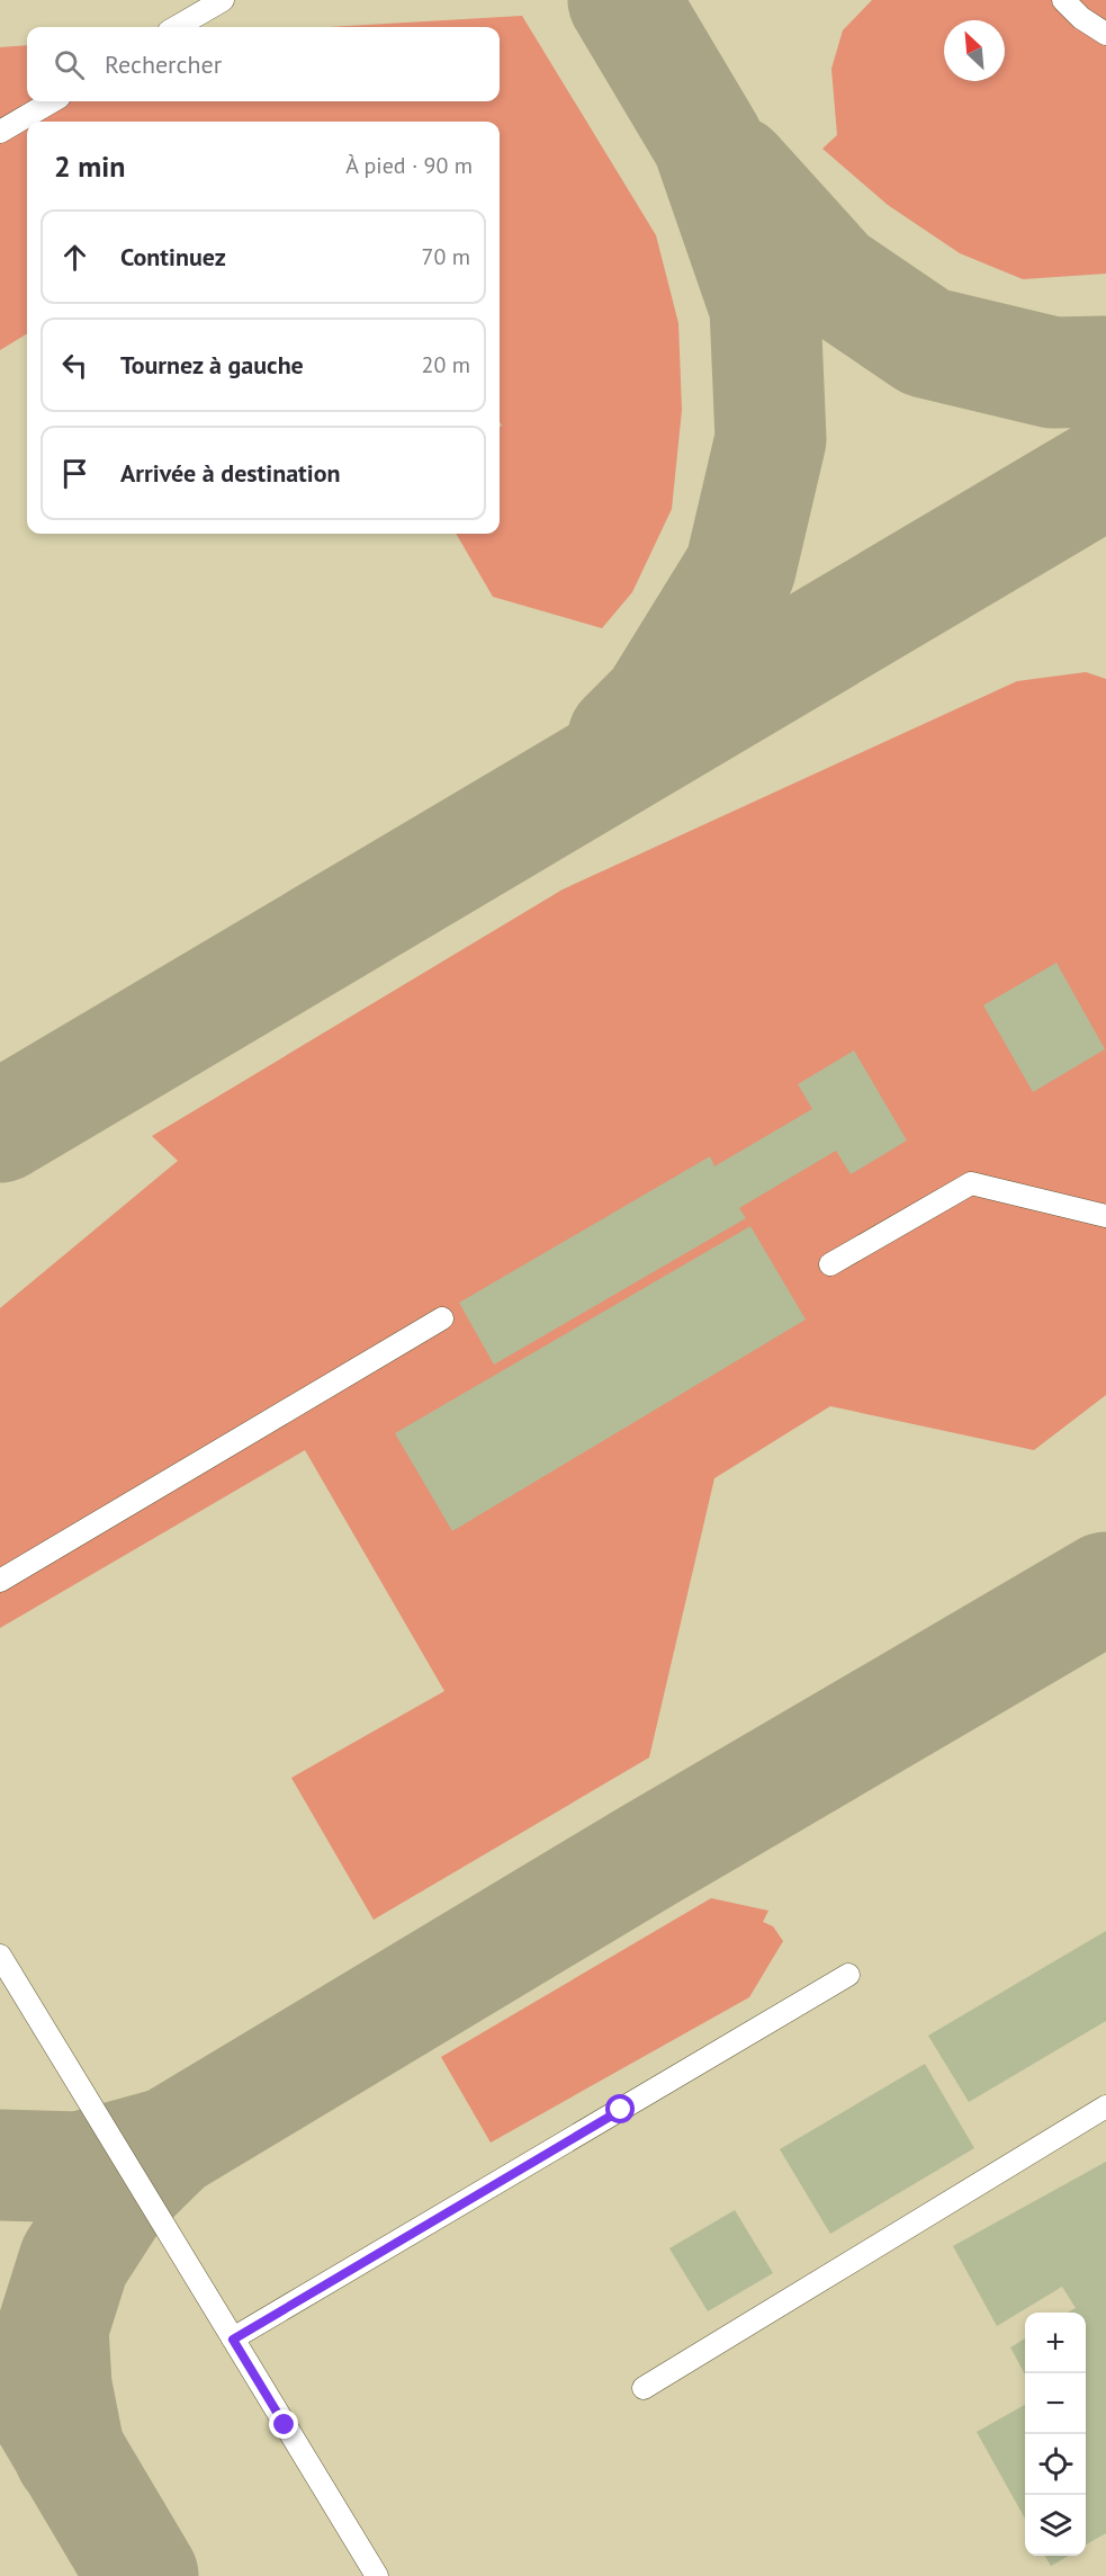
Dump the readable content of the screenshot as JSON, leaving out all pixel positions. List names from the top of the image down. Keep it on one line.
{"north":"top left","page":{"search":"Rechercher","heading":["2 min","À pied · 90 m"],"list":[["Continuez","70 m"],["Tournez à gauche","20 m"],"Arrivée à destination"],"map_buttons":["+","−"]}}
